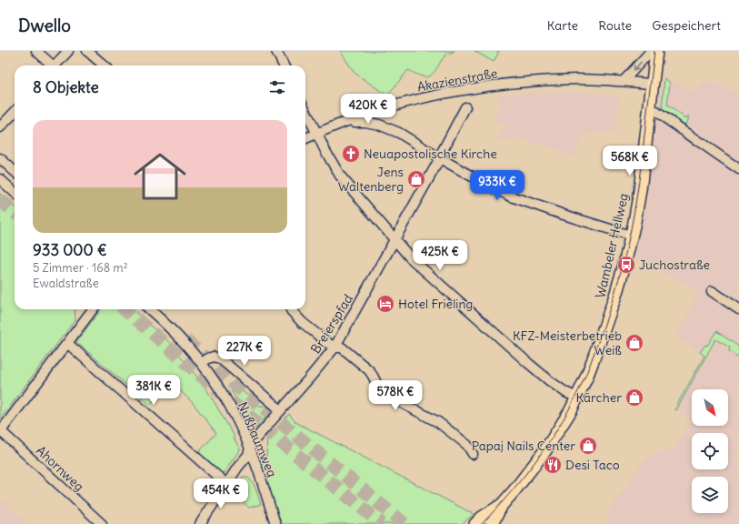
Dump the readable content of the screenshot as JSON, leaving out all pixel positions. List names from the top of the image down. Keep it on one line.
{"streets":{"main road":["Wambeler Hellweg"],"street":["Akazienstraße","Breierspfad","Nußbaumweg","Ahornweg"]},"crossings":[["Akazienstraße","Wambeler Hellweg"],["Breierspfad","Nußbaumweg"]],"places":{"church":["Neuapostolische Kirche"],"shop":["Jens Waltenberg","KFZ-Meisterbetrieb Weiß","Kärcher","Papaj Nails Center"],"bus stop":["Juchostraße"],"hotel":["Hotel Frieling"],"restaurant":["Desi Taco"]},"north":"bottom right","page":{"header":"Dwello","nav":["Karte","Route","Gespeichert"],"heading":"8 Objekte","price":["420K €","568K €","933K €","425K €","227K €","381K €","578K €","454K €"],"list":[{"name":"933 000 €","note":"5 Zimmer · 168 m² · Ewaldstraße"}]}}
